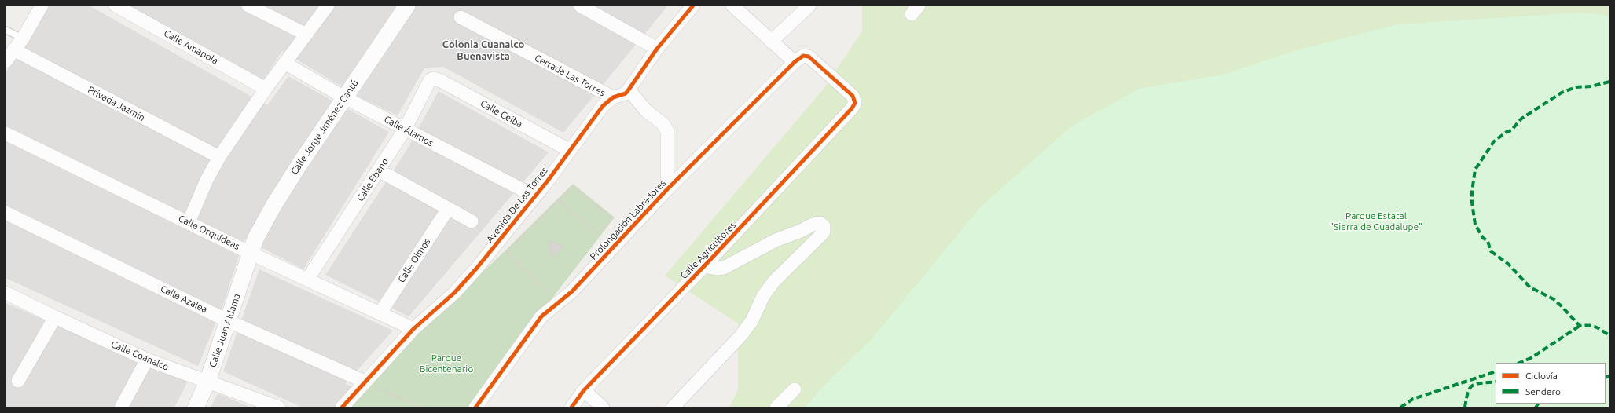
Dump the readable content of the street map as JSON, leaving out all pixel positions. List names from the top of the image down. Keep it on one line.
{"streets":{"street":["Calle Amapola","Cerrada Las Torres","Privada Jazmín","Calle Ceiba","Calle Jorge Jiménez Cantú","Calle Álamos","Calle Ébano","Avenida De Las Torres","Prolongación Labradores","Calle Orquídeas","Calle Agricultores","Calle Olmos","Calle Azalea","Calle Juan Aldama","Calle Coanalco"]},"crossings":[["Cerrada Las Torres","Avenida De Las Torres"],["Calle Ceiba","Calle Ébano"],["Calle Ceiba","Avenida De Las Torres"],["Calle Jorge Jiménez Cantú","Calle Álamos"],["Calle Jorge Jiménez Cantú","Calle Orquídeas"],["Calle Jorge Jiménez Cantú","Calle Juan Aldama"],["Calle Álamos","Calle Ébano"],["Calle Álamos","Avenida De Las Torres"],["Calle Ébano","Calle Orquídeas"],["Avenida De Las Torres","Calle Orquídeas"],["Avenida De Las Torres","Calle Azalea"],["Prolongación Labradores","Calle Agricultores"],["Calle Orquídeas","Calle Olmos"],["Calle Orquídeas","Calle Juan Aldama"],["Calle Azalea","Calle Juan Aldama"],["Calle Juan Aldama","Calle Coanalco"]],"districts":["Colonia Cuanalco Buenavista"],"parks":["Parque Estatal \"Sierra de Guadalupe\"","Parque Bicentenario"],"legend":["Ciclovía","Sendero"]}
